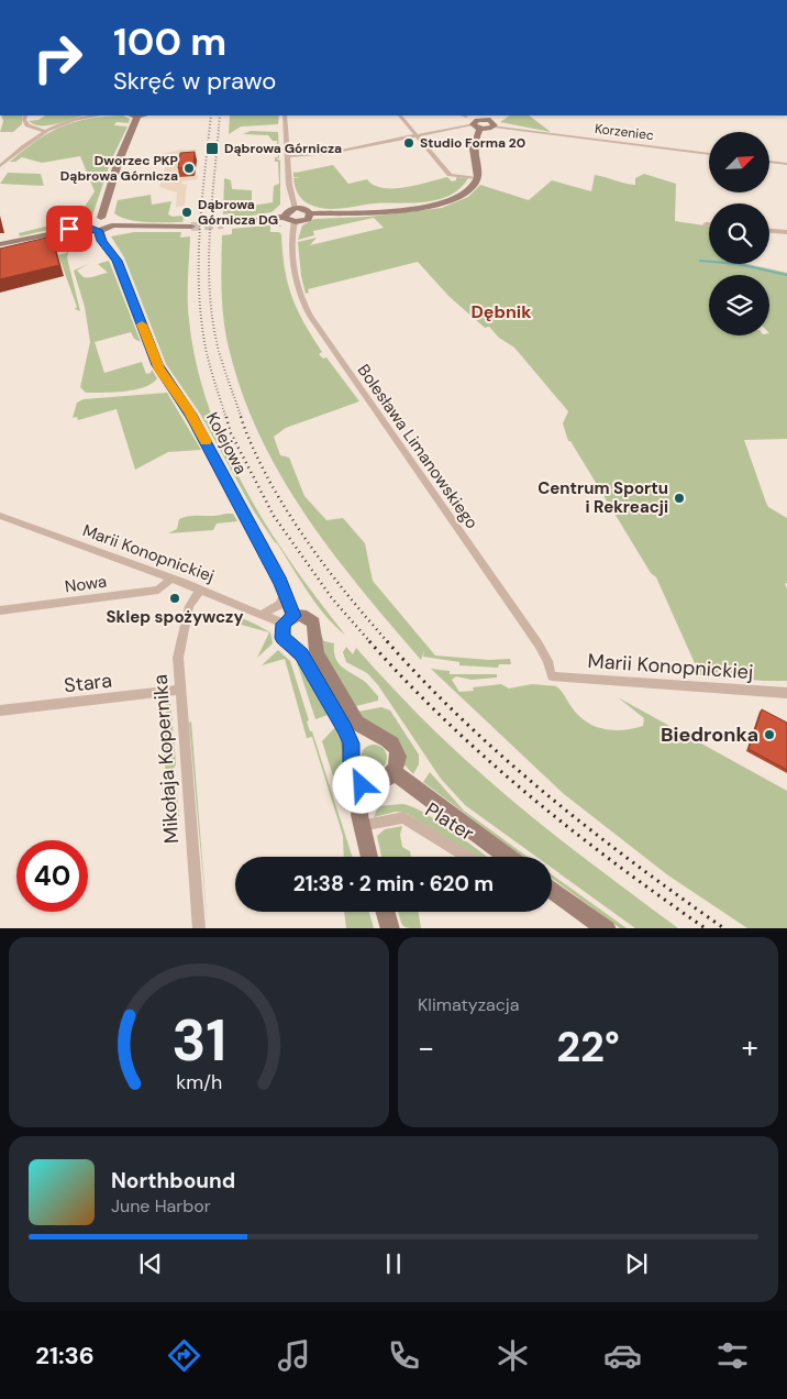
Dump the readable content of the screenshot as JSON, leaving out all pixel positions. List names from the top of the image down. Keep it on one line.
{"streets":{"street":["Korzeniec","Kolejowa","Bolesława Limanowskiego","Marii Konopnickiej","Nowa","Stara","Mikołaja Kopernika","Plater"]},"crossings":[["Kolejowa","Marii Konopnickiej"],["Bolesława Limanowskiego","Marii Konopnickiej"],["Marii Konopnickiej","Nowa"],["Marii Konopnickiej","Mikołaja Kopernika"],["Stara","Mikołaja Kopernika"]],"districts":["Dębnik"],"places":{"other":["Studio Forma 20","Dworzec PKP Dąbrowa Górnicza","Dąbrowa Górnicza DG","Centrum Sportu i Rekreacji","Sklep spożywczy","Biedronka"],"transit":["Dąbrowa Górnicza"]},"north":"top right","page":{"turn":["100 m","Skręć w prawo"],"limit":"40","trip":"21:38 · 2 min · 620 m","tile":"Klimatyzacja","heat":["−","22°","+"],"song":["Northbound","June Harbor"],"tabs":"21:36","gauge":["31","km/h"]}}
